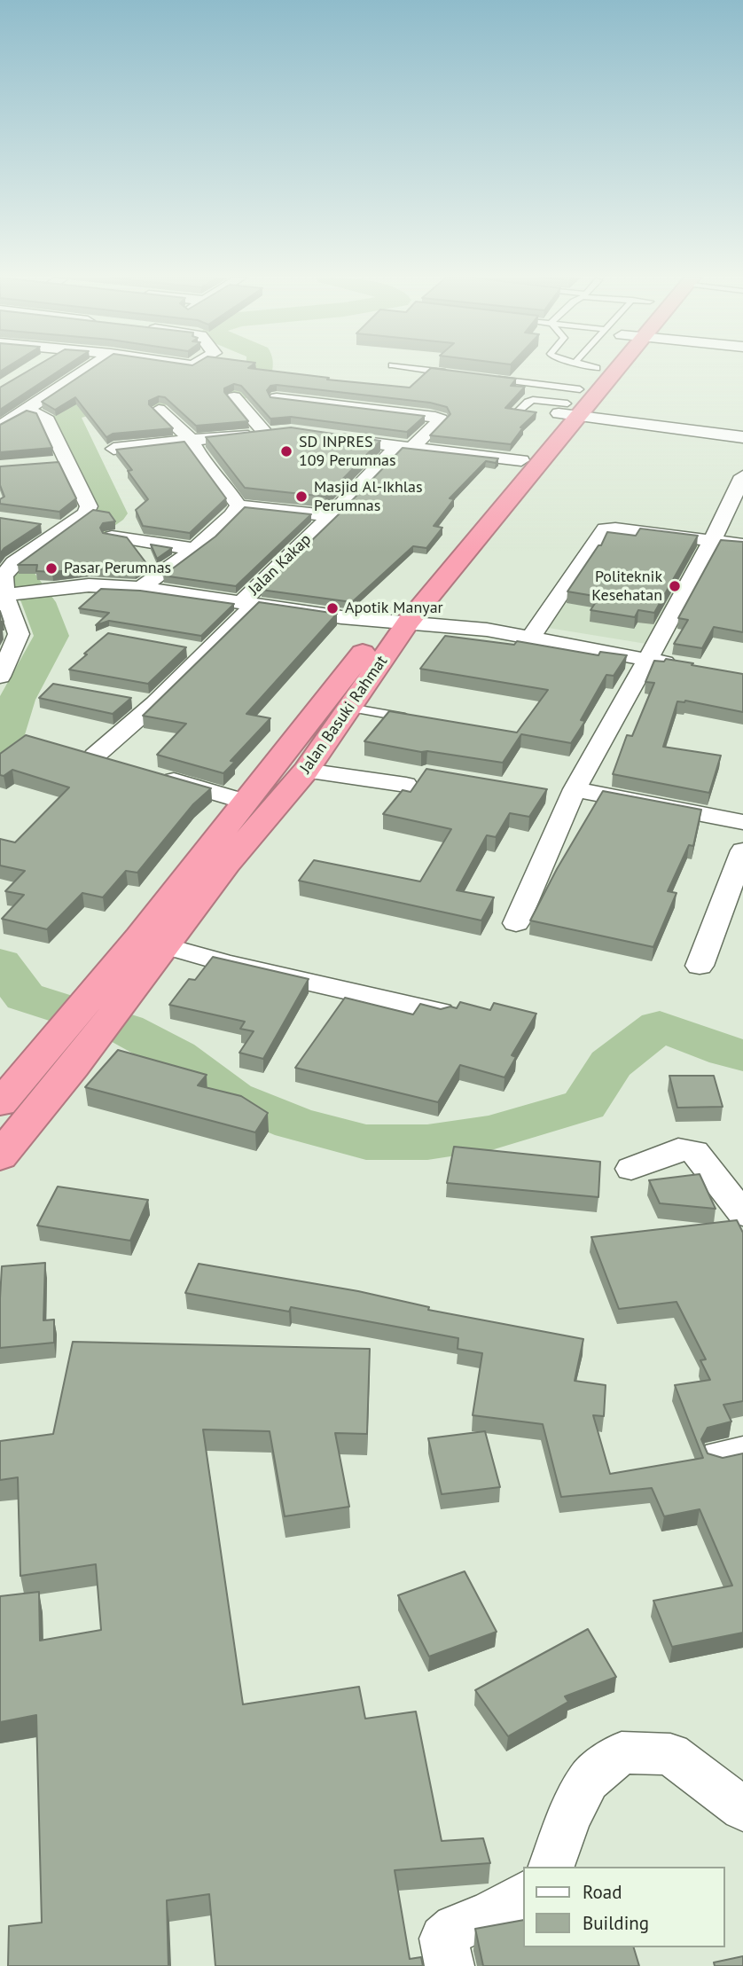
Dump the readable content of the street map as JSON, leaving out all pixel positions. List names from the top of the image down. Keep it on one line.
{"streets":{"highway":["Jalan Basuki Rahmat"],"street":["Jalan Kakap"]},"places":["SD INPRES 109 Perumnas","Masjid Al-Ikhlas Perumnas","Pasar Perumnas","Politeknik Kesehatan","Apotik Manyar"],"legend":["Road","Building"]}
